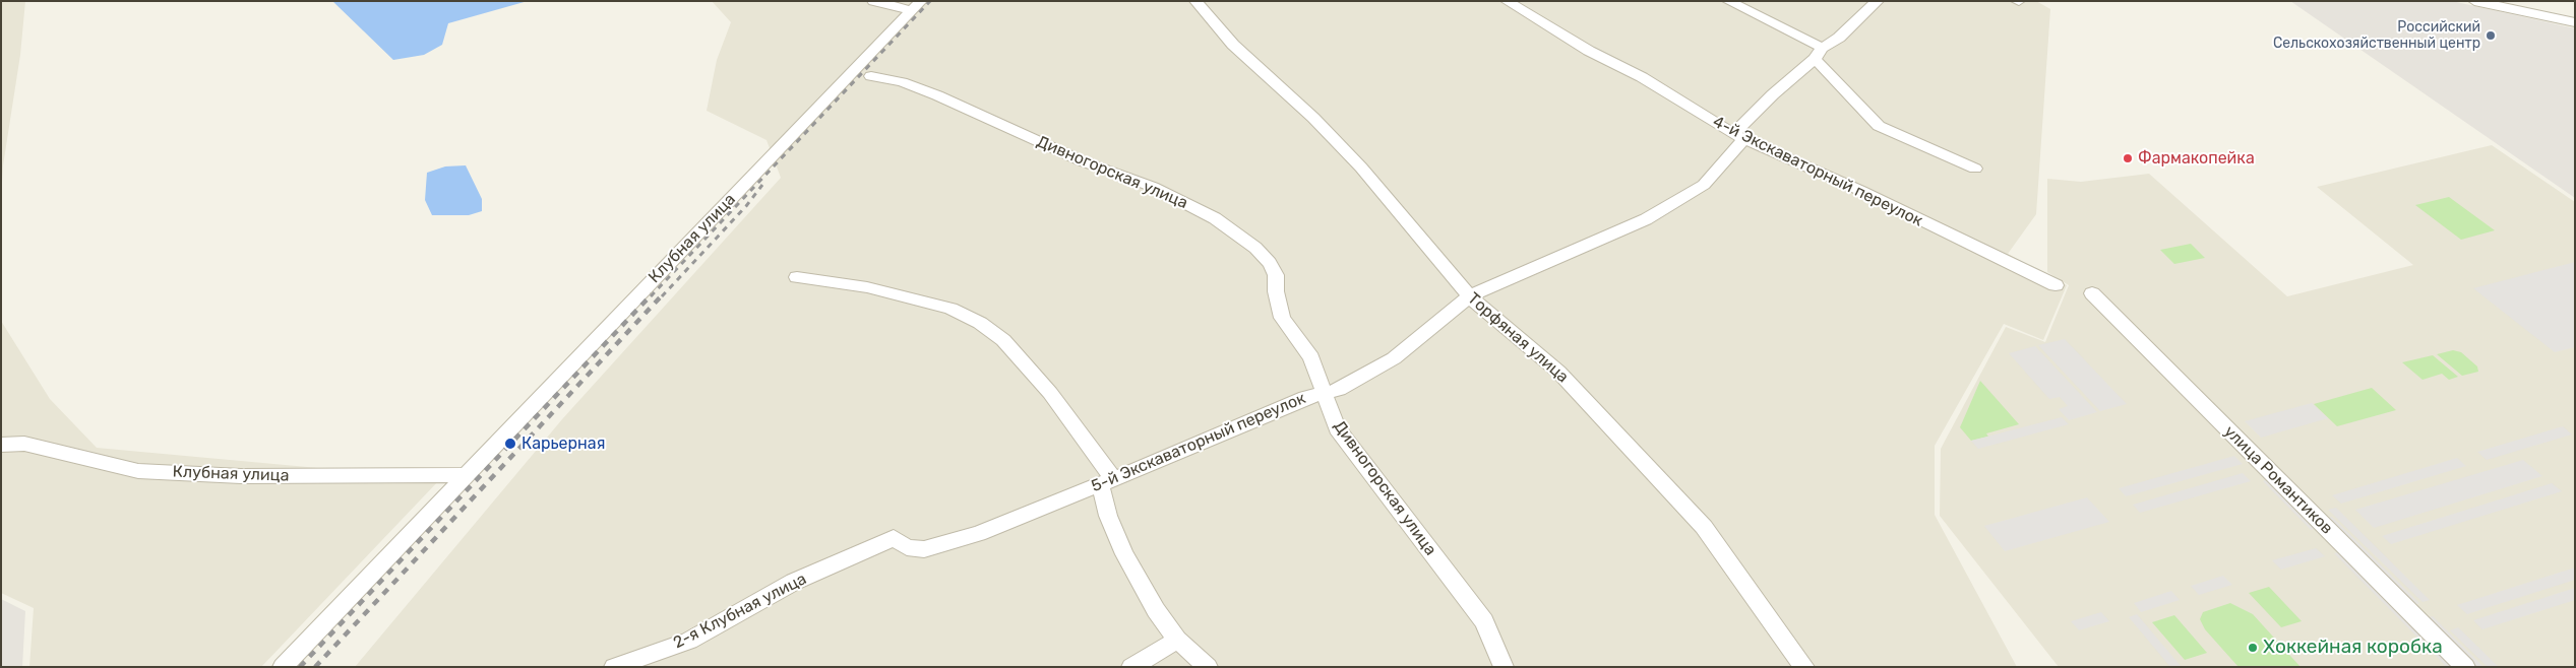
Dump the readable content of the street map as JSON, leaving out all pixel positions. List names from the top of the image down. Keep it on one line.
{"streets":{"street":["4-й Экскаваторный переулок","Дивногорская улица","Клубная улица","Торфяная улица","5-й Экскаваторный переулок","улица Романтиков","2-я Клубная улица"]},"crossings":[["4-й Экскаваторный переулок","5-й Экскаваторный переулок"],["Дивногорская улица","5-й Экскаваторный переулок"],["Торфяная улица","5-й Экскаваторный переулок"],["5-й Экскаваторный переулок","2-я Клубная улица"]],"places":["Российский Сельскохозяйственный центр","Фармакопейка","Карьерная","Хоккейная коробка"]}
